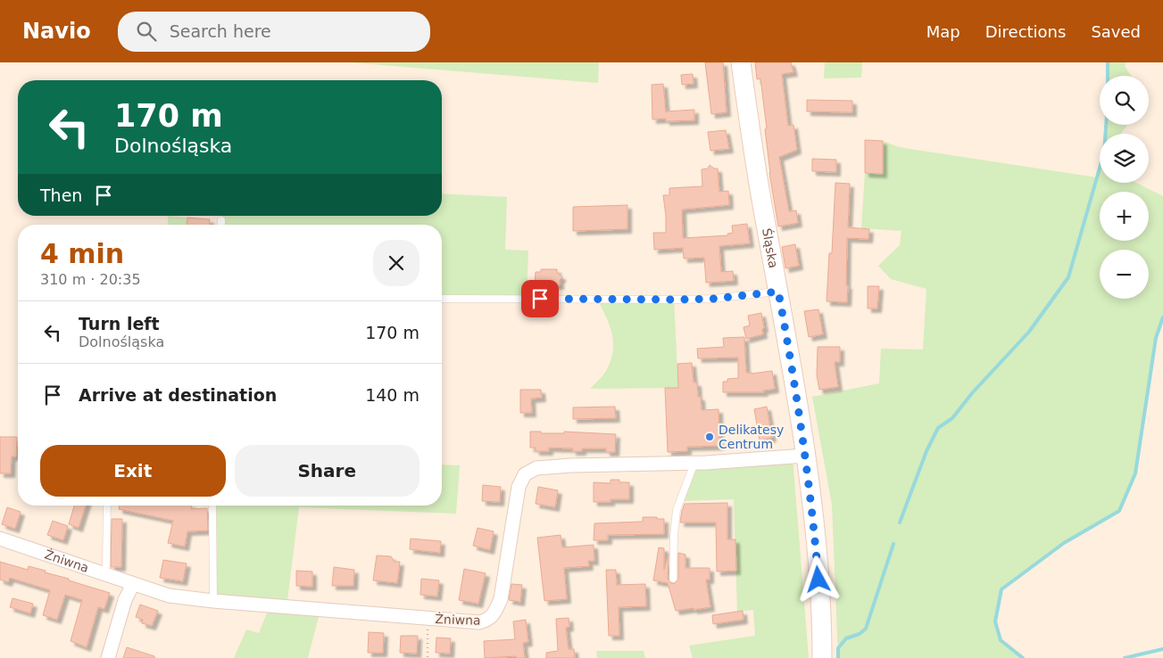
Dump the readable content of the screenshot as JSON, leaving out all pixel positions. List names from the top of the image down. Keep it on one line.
{"streets":{"street":["Śląska","Żniwna"]},"crossings":[["Śląska","Żniwna"]],"places":["Delikatesy Centrum"],"page":{"header":"Navio","search":"Search here","nav":["Map","Directions","Saved"],"map_buttons":["+","−"],"turn":["170 m","Dolnośląska"],"then":"Then","heading":["4 min","310 m · 20:35"],"list":[{"name":"Turn left","note":"Dolnośląska","value":"170 m"},{"name":"Arrive at destination","value":"140 m"}],"buttons":["Exit","Share"]}}
